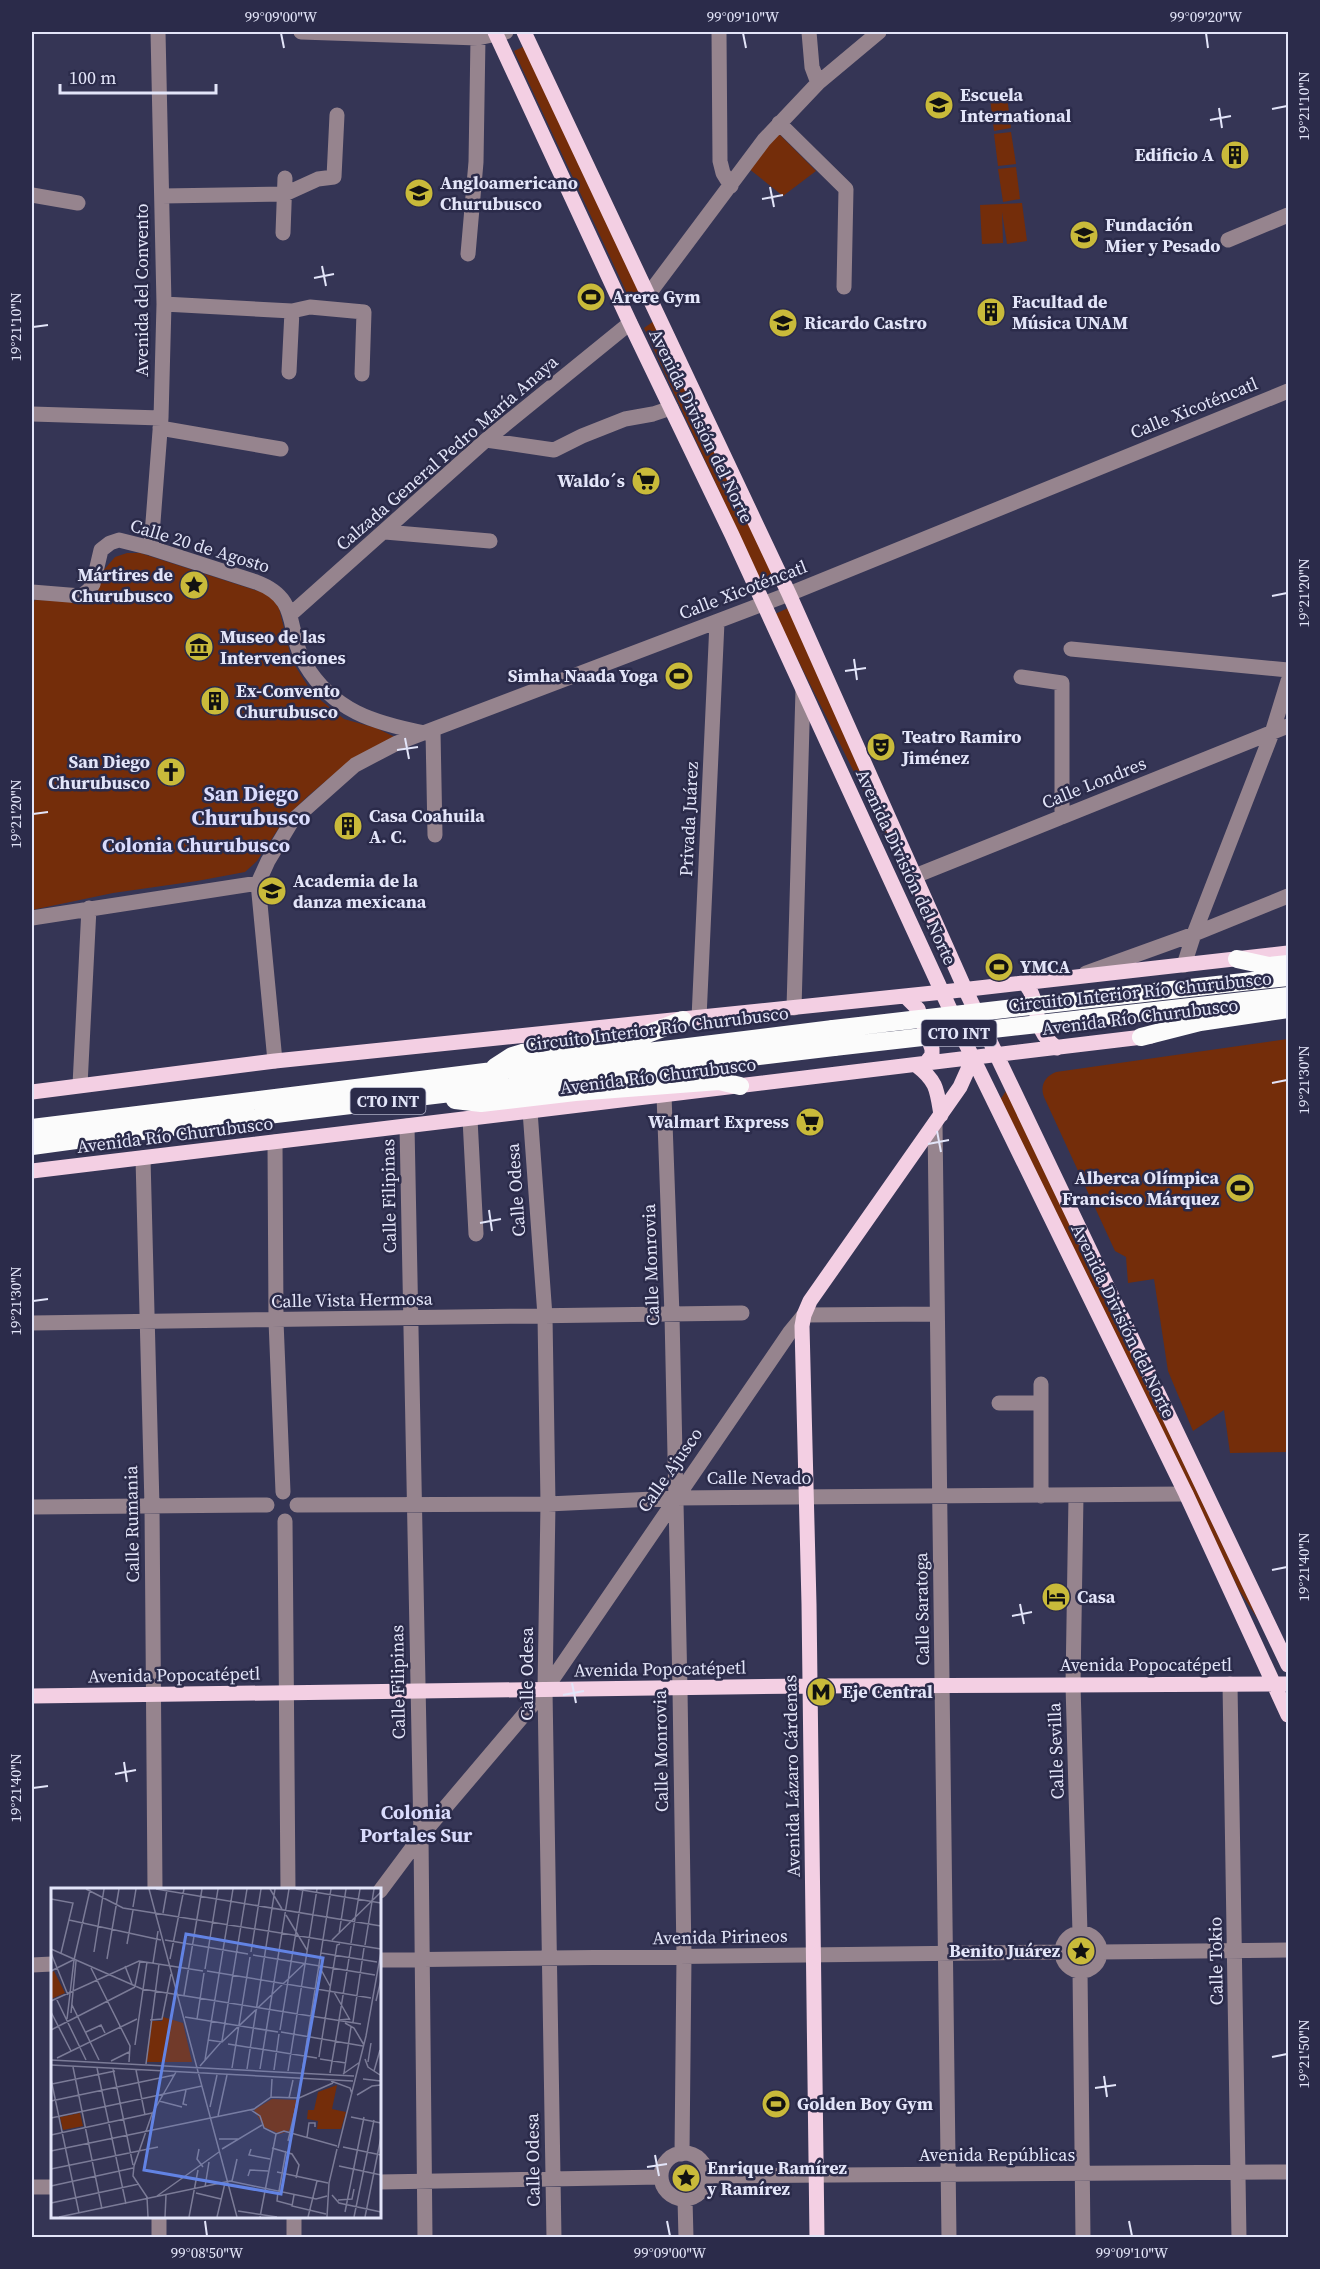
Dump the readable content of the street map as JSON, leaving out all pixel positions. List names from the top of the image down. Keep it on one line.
{"streets":{"highway":["Circuito Interior Río Churubusco","CTO INT"],"main road":["Avenida División del Norte","Avenida Río Churubusco","Calle Ajusco","Avenida Popocatépetl","Avenida Lázaro Cárdenas"],"street":["Avenida del Convento","Calle Xicoténcatl","Calzada General Pedro María Anaya","Calle 20 de Agosto","Calle Londres","Privada Juárez","Calle Odesa","Calle Filipinas","Calle Monrovia","Calle Vista Hermosa","Calle Nevado","Calle Rumania","Calle Saratoga","Calle Sevilla","Avenida Pirineos","Calle Tokio","Avenida Repúblicas"]},"crossings":[["Avenida del Convento","Calle 20 de Agosto"],["Calle Xicoténcatl","Avenida División del Norte"],["Calle Xicoténcatl","Calle 20 de Agosto"],["Calle Xicoténcatl","Privada Juárez"],["Avenida División del Norte","Calzada General Pedro María Anaya"],["Avenida División del Norte","Calle Londres"],["Avenida División del Norte","Avenida Río Churubusco"],["Avenida División del Norte","CTO INT"],["Avenida División del Norte","Calle Ajusco"],["Avenida División del Norte","Calle Nevado"],["Avenida División del Norte","Avenida Popocatépetl"],["Calzada General Pedro María Anaya","Calle 20 de Agosto"],["Privada Juárez","CTO INT"],["Avenida Río Churubusco","Calle Odesa"],["Avenida Río Churubusco","Calle Filipinas"],["Avenida Río Churubusco","Calle Monrovia"],["Avenida Río Churubusco","Calle Ajusco"],["Avenida Río Churubusco","Calle Rumania"],["Calle Odesa","Calle Vista Hermosa"],["Calle Odesa","Calle Ajusco"],["Calle Odesa","Calle Nevado"],["Calle Odesa","Avenida Popocatépetl"],["Calle Odesa","Avenida Pirineos"],["Calle Filipinas","Calle Vista Hermosa"],["Calle Filipinas","Calle Ajusco"],["Calle Filipinas","Calle Nevado"],["Calle Filipinas","Avenida Popocatépetl"],["Calle Filipinas","Avenida Pirineos"],["Calle Monrovia","Calle Vista Hermosa"],["Calle Monrovia","Calle Ajusco"],["Calle Monrovia","Calle Nevado"],["Calle Monrovia","Avenida Popocatépetl"],["Calle Monrovia","Avenida Pirineos"],["Calle Monrovia","Avenida Repúblicas"],["Calle Vista Hermosa","Calle Rumania"],["Calle Ajusco","Calle Nevado"],["Calle Ajusco","Calle Saratoga"],["Calle Ajusco","Avenida Popocatépetl"],["Calle Ajusco","Avenida Lázaro Cárdenas"],["Calle Nevado","Calle Saratoga"],["Calle Nevado","Calle Sevilla"],["Calle Nevado","Avenida Lázaro Cárdenas"],["Calle Rumania","Avenida Popocatépetl"],["Calle Saratoga","Avenida Popocatépetl"],["Calle Saratoga","Avenida Pirineos"],["Calle Saratoga","Avenida Repúblicas"],["Avenida Popocatépetl","Calle Sevilla"],["Avenida Popocatépetl","Avenida Lázaro Cárdenas"],["Avenida Popocatépetl","Calle Tokio"],["Calle Sevilla","Avenida Pirineos"],["Avenida Lázaro Cárdenas","Avenida Pirineos"],["Avenida Lázaro Cárdenas","Avenida Repúblicas"],["Calle Tokio","Avenida Repúblicas"]],"districts":["San Diego Churubusco","Colonia Churubusco","Colonia Portales Sur"],"places":{"school or university":["Escuela International","Angloamericano Churubusco","Fundación Mier y Pesado","Ricardo Castro","Academia de la danza mexicana"],"building":["Edificio A","Facultad de Música UNAM","Ex-Convento Churubusco","Casa Coahuila A. C."],"sports":["Arere Gym","Simha Naada Yoga","YMCA","Alberca Olímpica Francisco Márquez","Golden Boy Gym"],"supermarket":["Waldo´s","Walmart Express"],"place":["Mártires de Churubusco","Benito Juárez","Enrique Ramírez y Ramírez"],"museum":["Museo de las Intervenciones"],"theatre":["Teatro Ramiro Jiménez"],"church":["San Diego Churubusco"],"hotel":["Casa"],"metro station":["Eje Central"]},"scale_bar":"100 m","coordinates":["99°09'00\"W","99°09'10\"W","99°09'20\"W","19°21'10\"N","19°21'20\"N","19°21'30\"N","19°21'40\"N","19°21'50\"N","99°08'50\"W"]}
